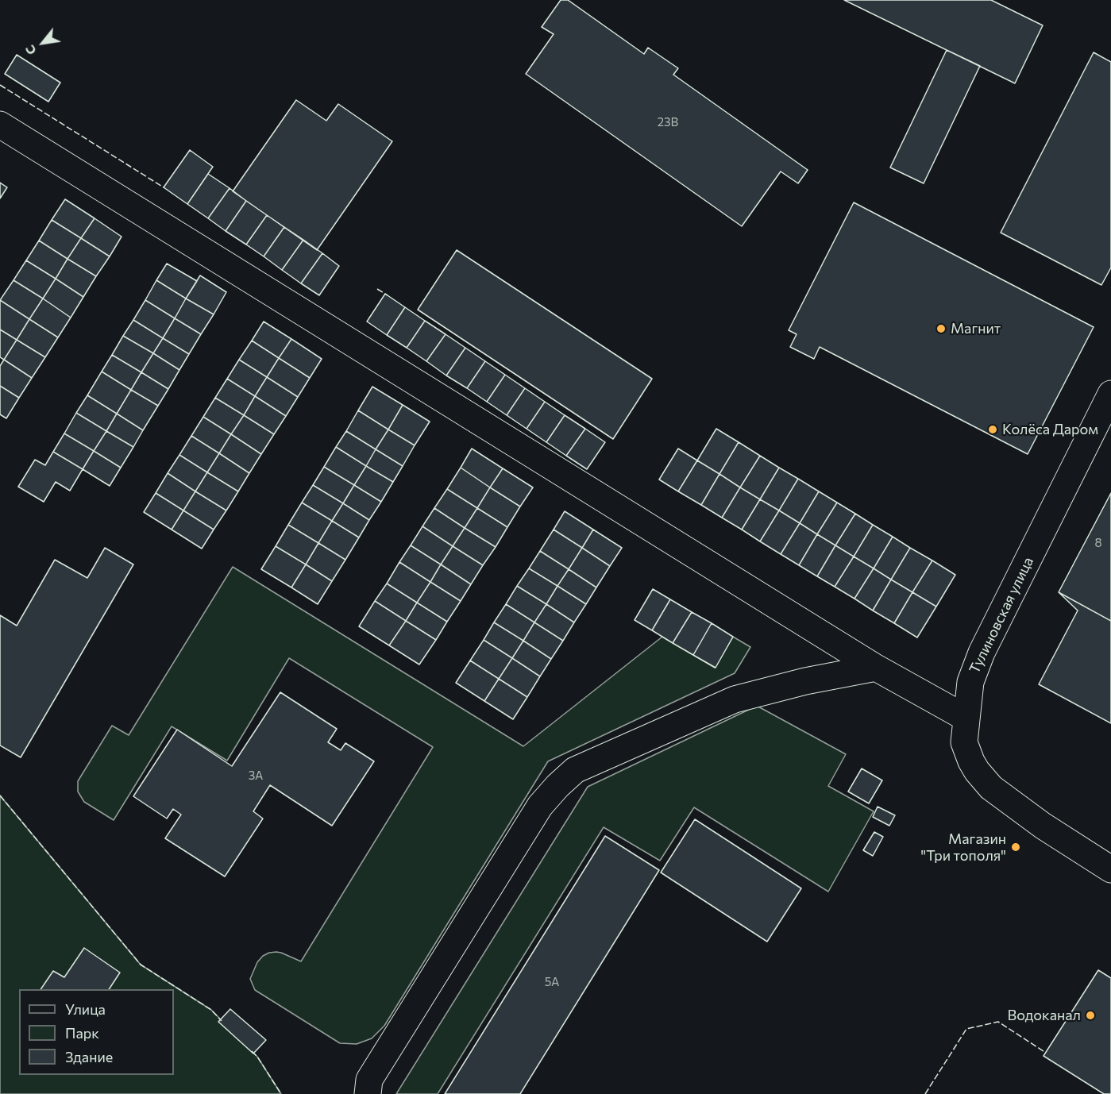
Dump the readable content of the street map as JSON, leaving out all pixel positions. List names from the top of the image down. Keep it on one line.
{"streets":{"street":["Тулиновская улица"]},"places":["Магнит","Колёса Даром","Магазин \"Три тополя\"","Водоканал"],"house_numbers":["23В","8","3А","5А"],"legend":["Улица","Парк","Здание"],"north":"bottom left"}
